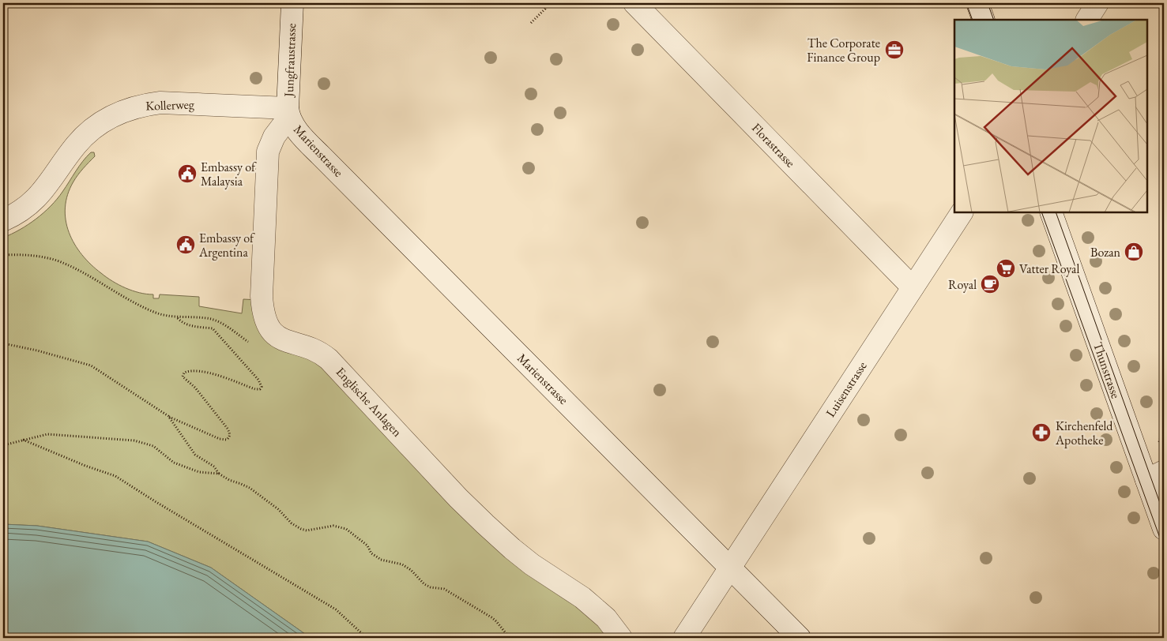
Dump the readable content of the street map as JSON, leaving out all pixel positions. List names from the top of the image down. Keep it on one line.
{"streets":{"street":["Jungfraustrasse","Kollerweg","Florastrasse","Marienstrasse","Thunstrasse","Luisenstrasse","Englische Anlagen"]},"crossings":[["Jungfraustrasse","Kollerweg"],["Jungfraustrasse","Marienstrasse"],["Jungfraustrasse","Englische Anlagen"],["Kollerweg","Marienstrasse"],["Kollerweg","Englische Anlagen"],["Florastrasse","Luisenstrasse"],["Marienstrasse","Luisenstrasse"],["Marienstrasse","Englische Anlagen"]],"places":{"office":["The Corporate Finance Group"],"public building":["Embassy of Malaysia","Embassy of Argentina"],"shop":["Bozan"],"supermarket":["Vatter Royal"],"cafe":["Royal"],"pharmacy":["Kirchenfeld Apotheke"]}}
